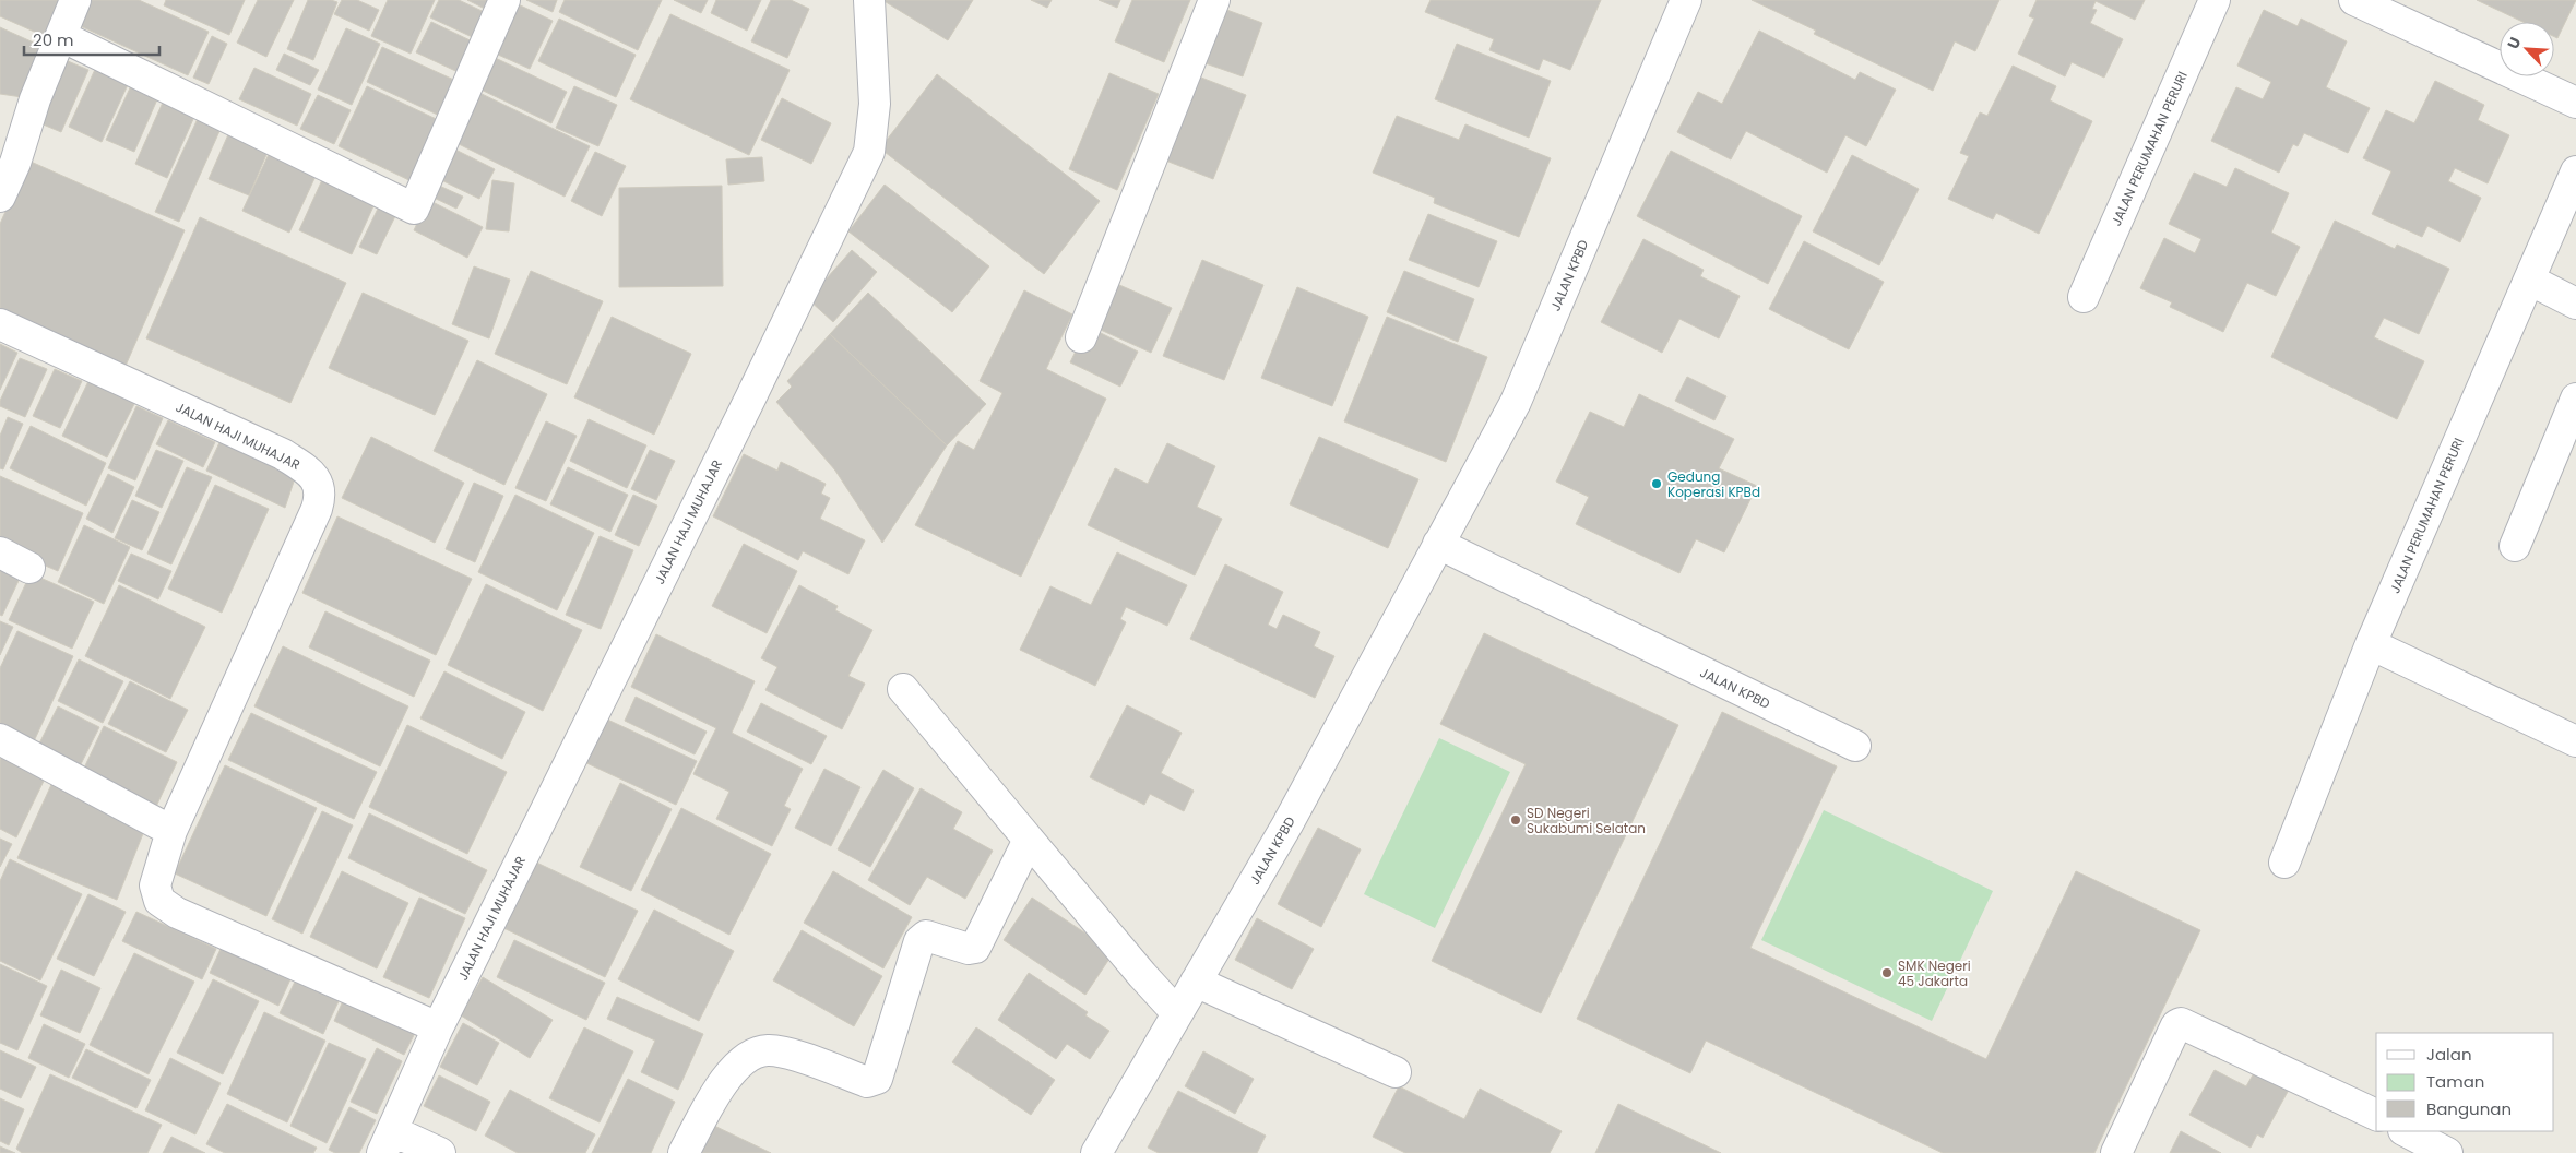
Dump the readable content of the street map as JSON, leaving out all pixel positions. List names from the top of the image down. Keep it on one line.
{"streets":{"street":["JALAN PERUMAHAN PERURI","JALAN KPBD","JALAN HAJI MUHAJAR"]},"places":["Gedung Koperasi KPBd","SD Negeri Sukabumi Selatan","SMK Negeri 45 Jakarta"],"legend":["Jalan","Taman","Bangunan"],"scale_bar":"20 m","north":"top left"}
